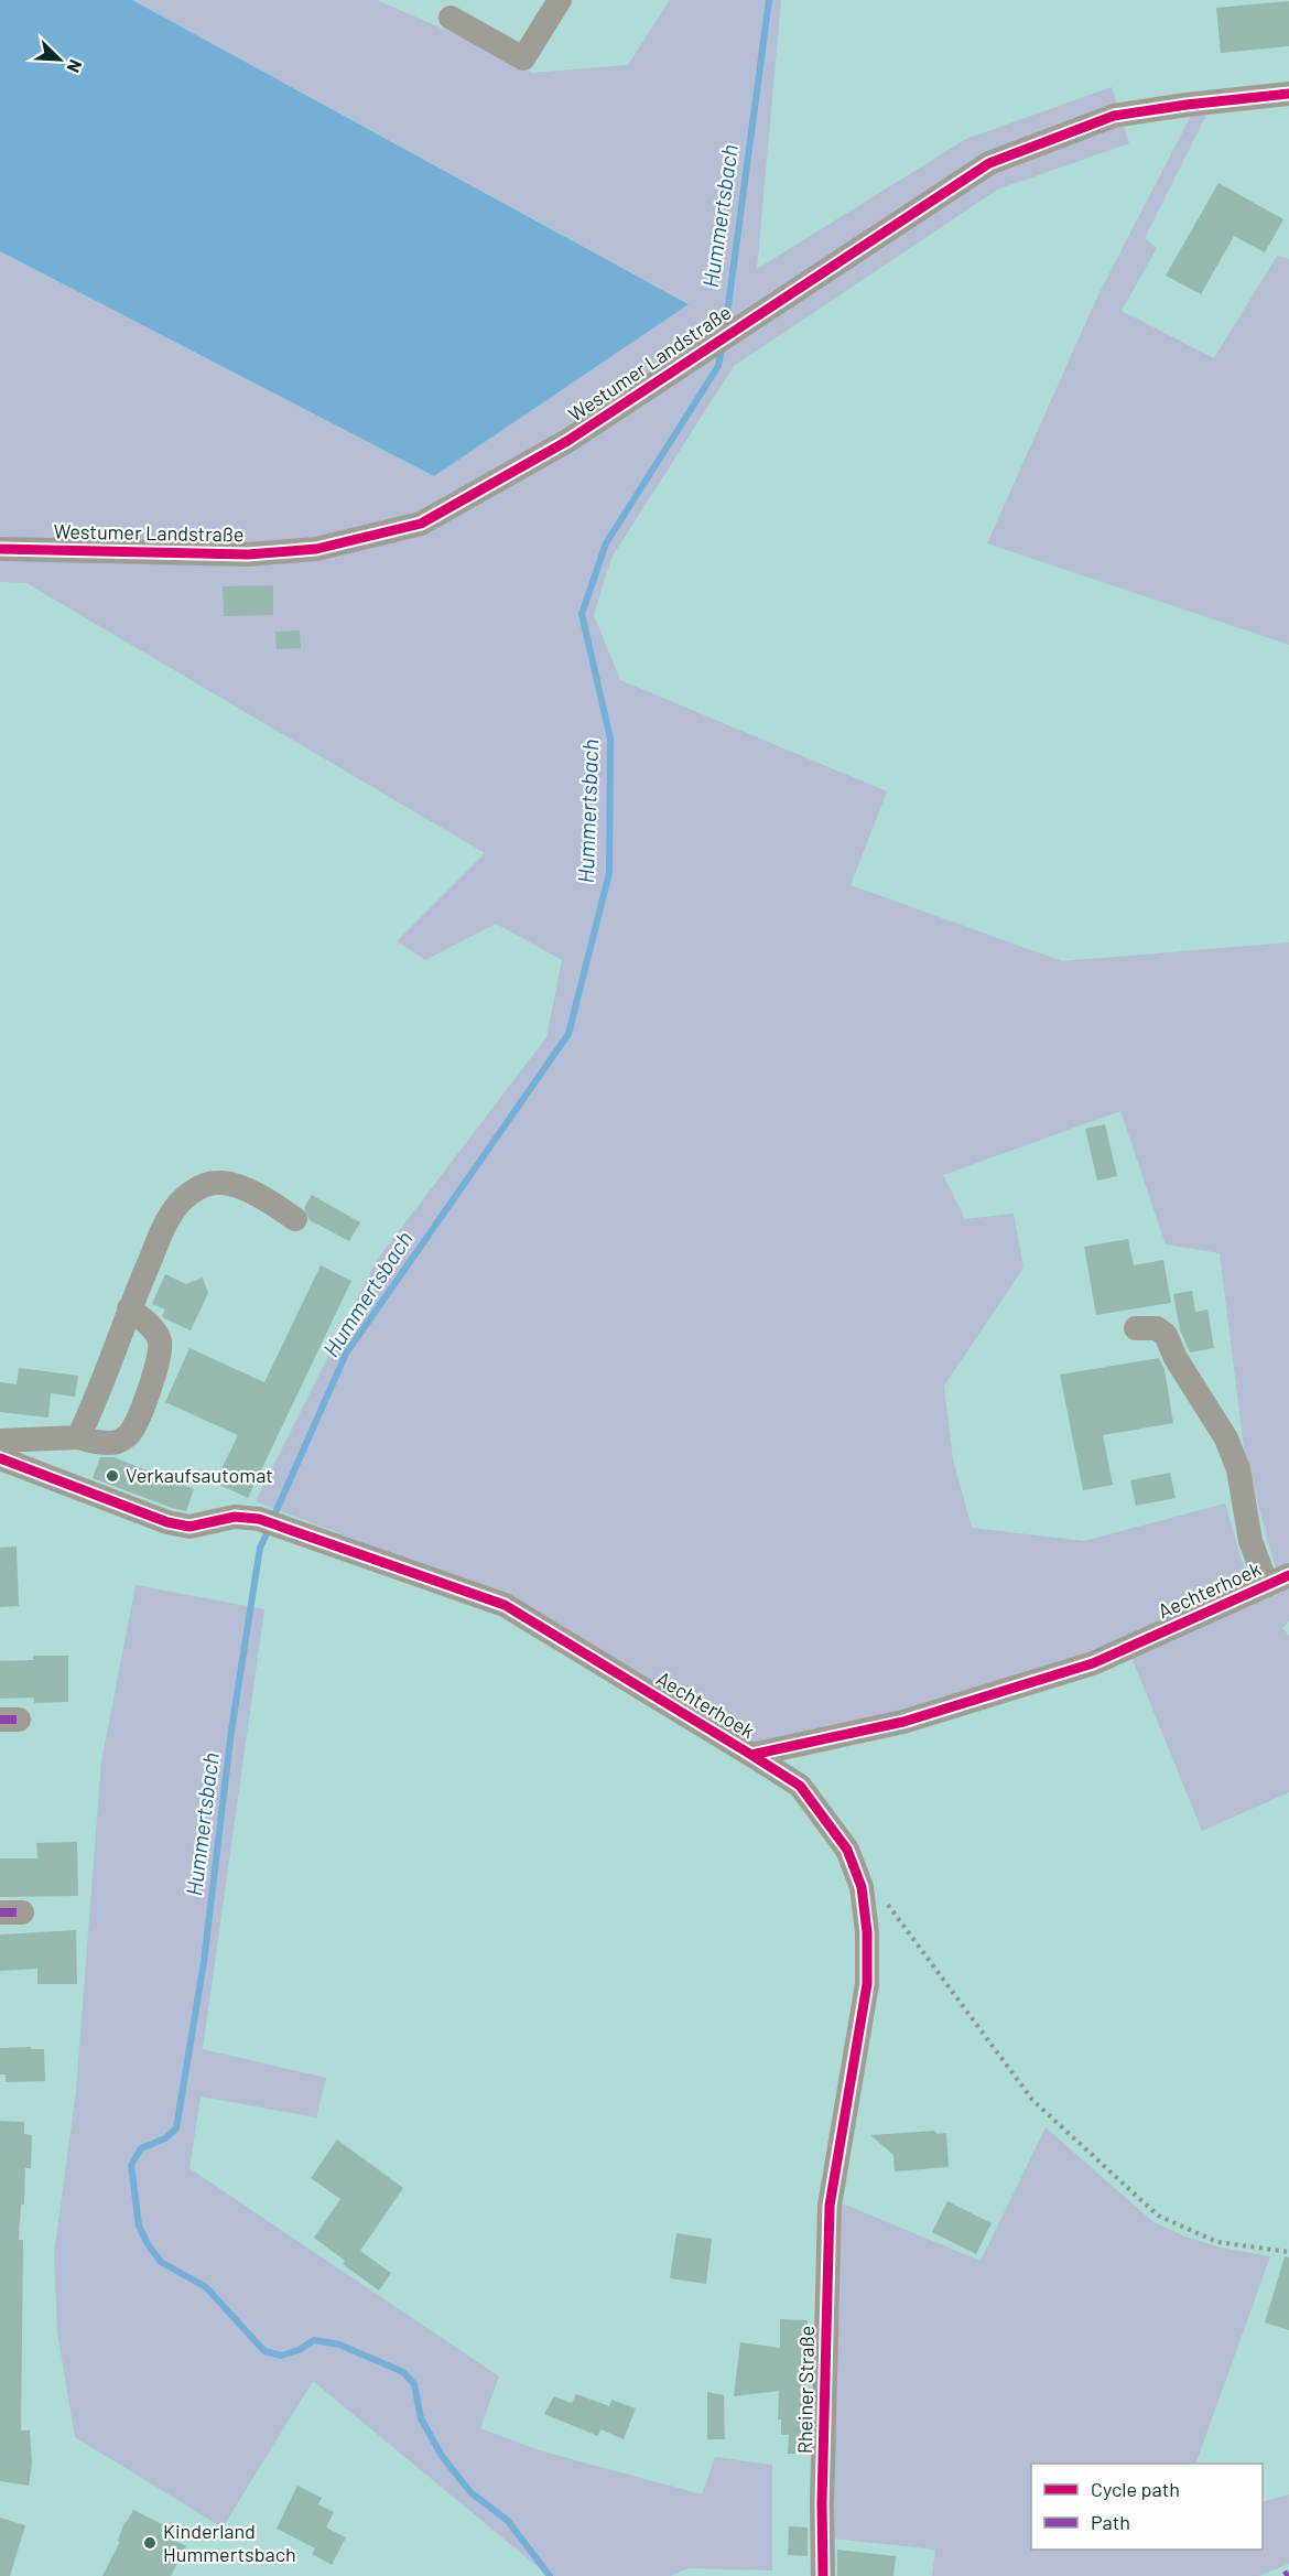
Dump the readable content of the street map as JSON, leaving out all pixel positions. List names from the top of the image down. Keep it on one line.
{"streets":{"street":["Westumer Landstraße","Aechterhoek","Rheiner Straße"]},"crossings":[["Aechterhoek","Rheiner Straße"]],"water":["Hummertsbach"],"places":["Verkaufsautomat","Kinderland Hummertsbach"],"legend":["Cycle path","Path"],"north":"bottom right"}
